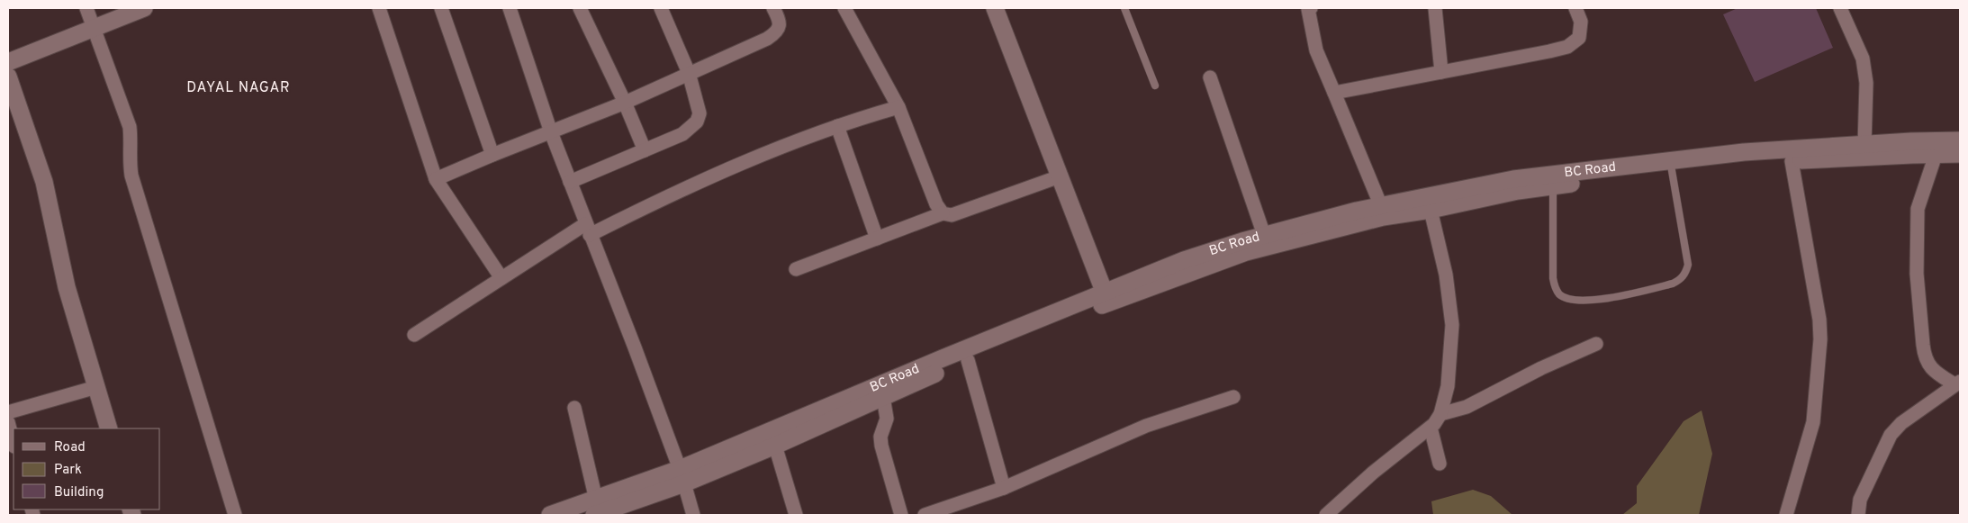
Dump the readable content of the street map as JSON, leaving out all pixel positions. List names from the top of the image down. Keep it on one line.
{"streets":{"street":["BC Road"]},"districts":["DAYAL NAGAR"],"legend":["Road","Park","Building"]}
